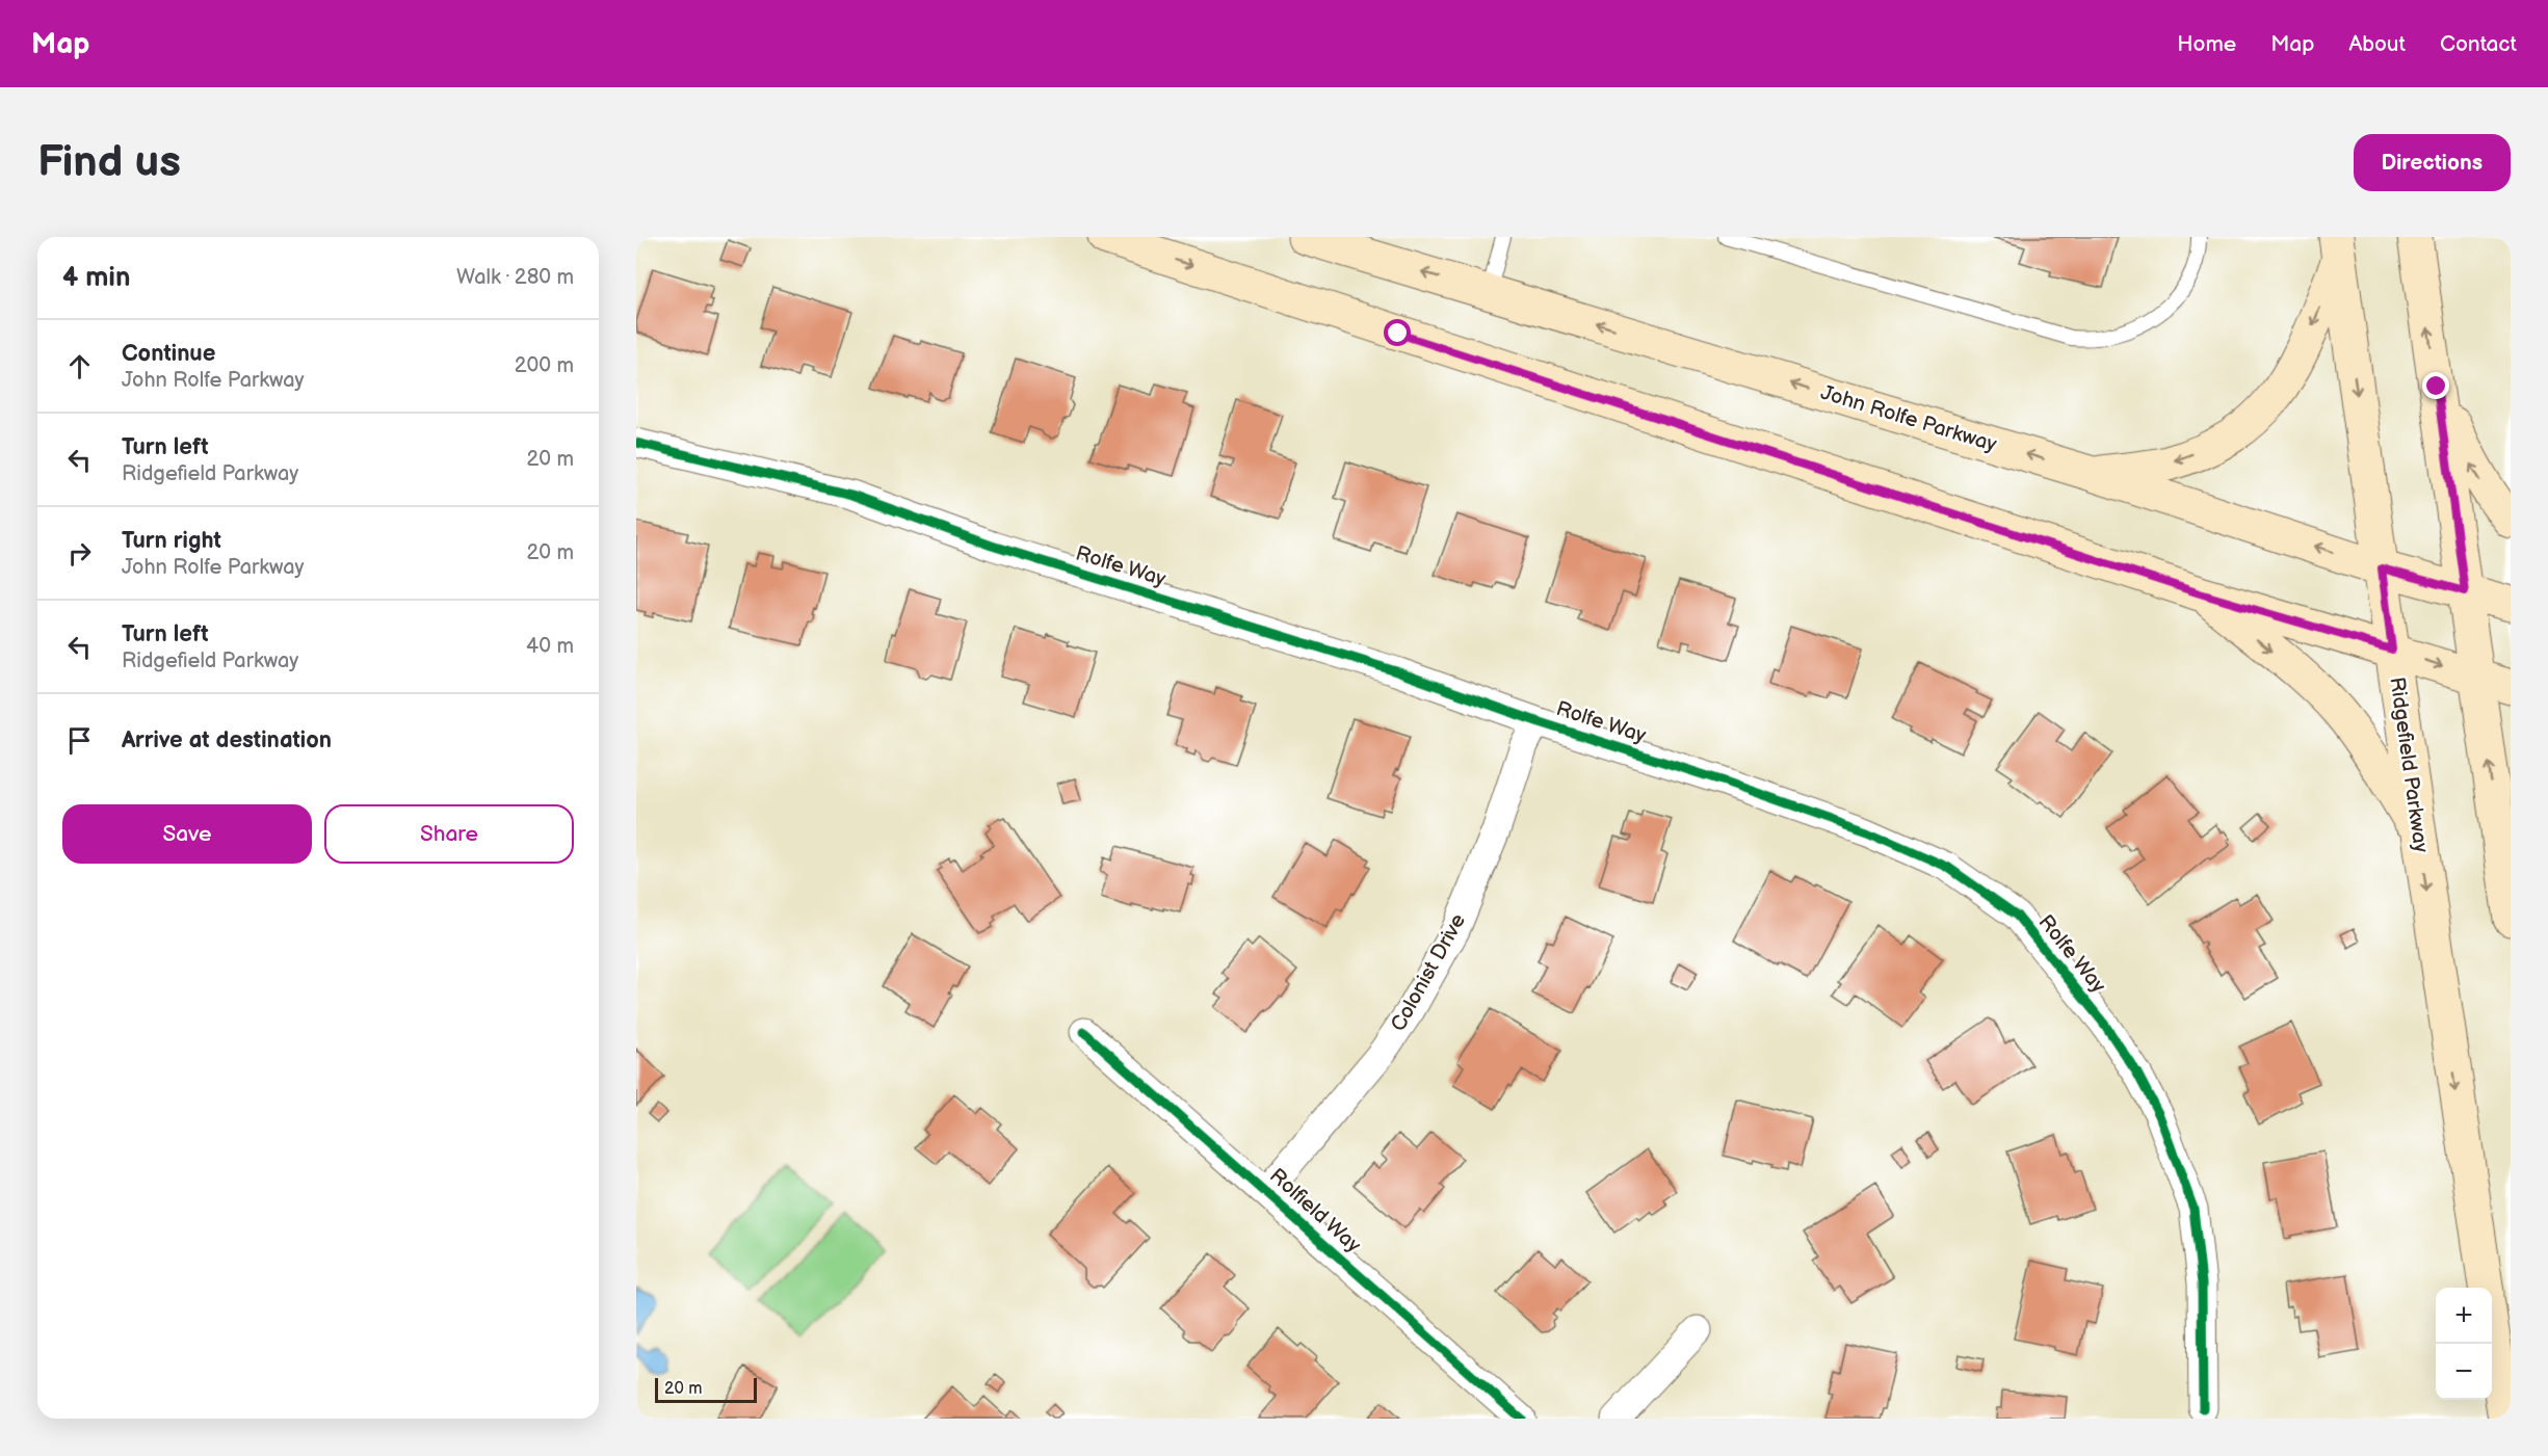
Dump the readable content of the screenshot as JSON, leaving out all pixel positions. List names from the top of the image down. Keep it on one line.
{"streets":{"main road":["John Rolfe Parkway","Ridgefield Parkway"],"street":["Rolfe Way","Colonist Drive","Rolfield Way"]},"crossings":[["John Rolfe Parkway","Ridgefield Parkway"],["Rolfe Way","Colonist Drive"],["Colonist Drive","Rolfield Way"]],"scale_bar":"20 m","page":{"header":"Map","nav":["Home","Map","About","Contact"],"buttons":["Directions",["Save","Share"]],"title":"Find us","heading":["4 min","Walk · 280 m"],"list":[["Continue","John Rolfe Parkway","200 m"],["Turn left","Ridgefield Parkway","20 m"],["Turn right","John Rolfe Parkway","20 m"],["Turn left","Ridgefield Parkway","40 m"],"Arrive at destination"],"map_buttons":["+","−"],"scale":"20 m"}}
